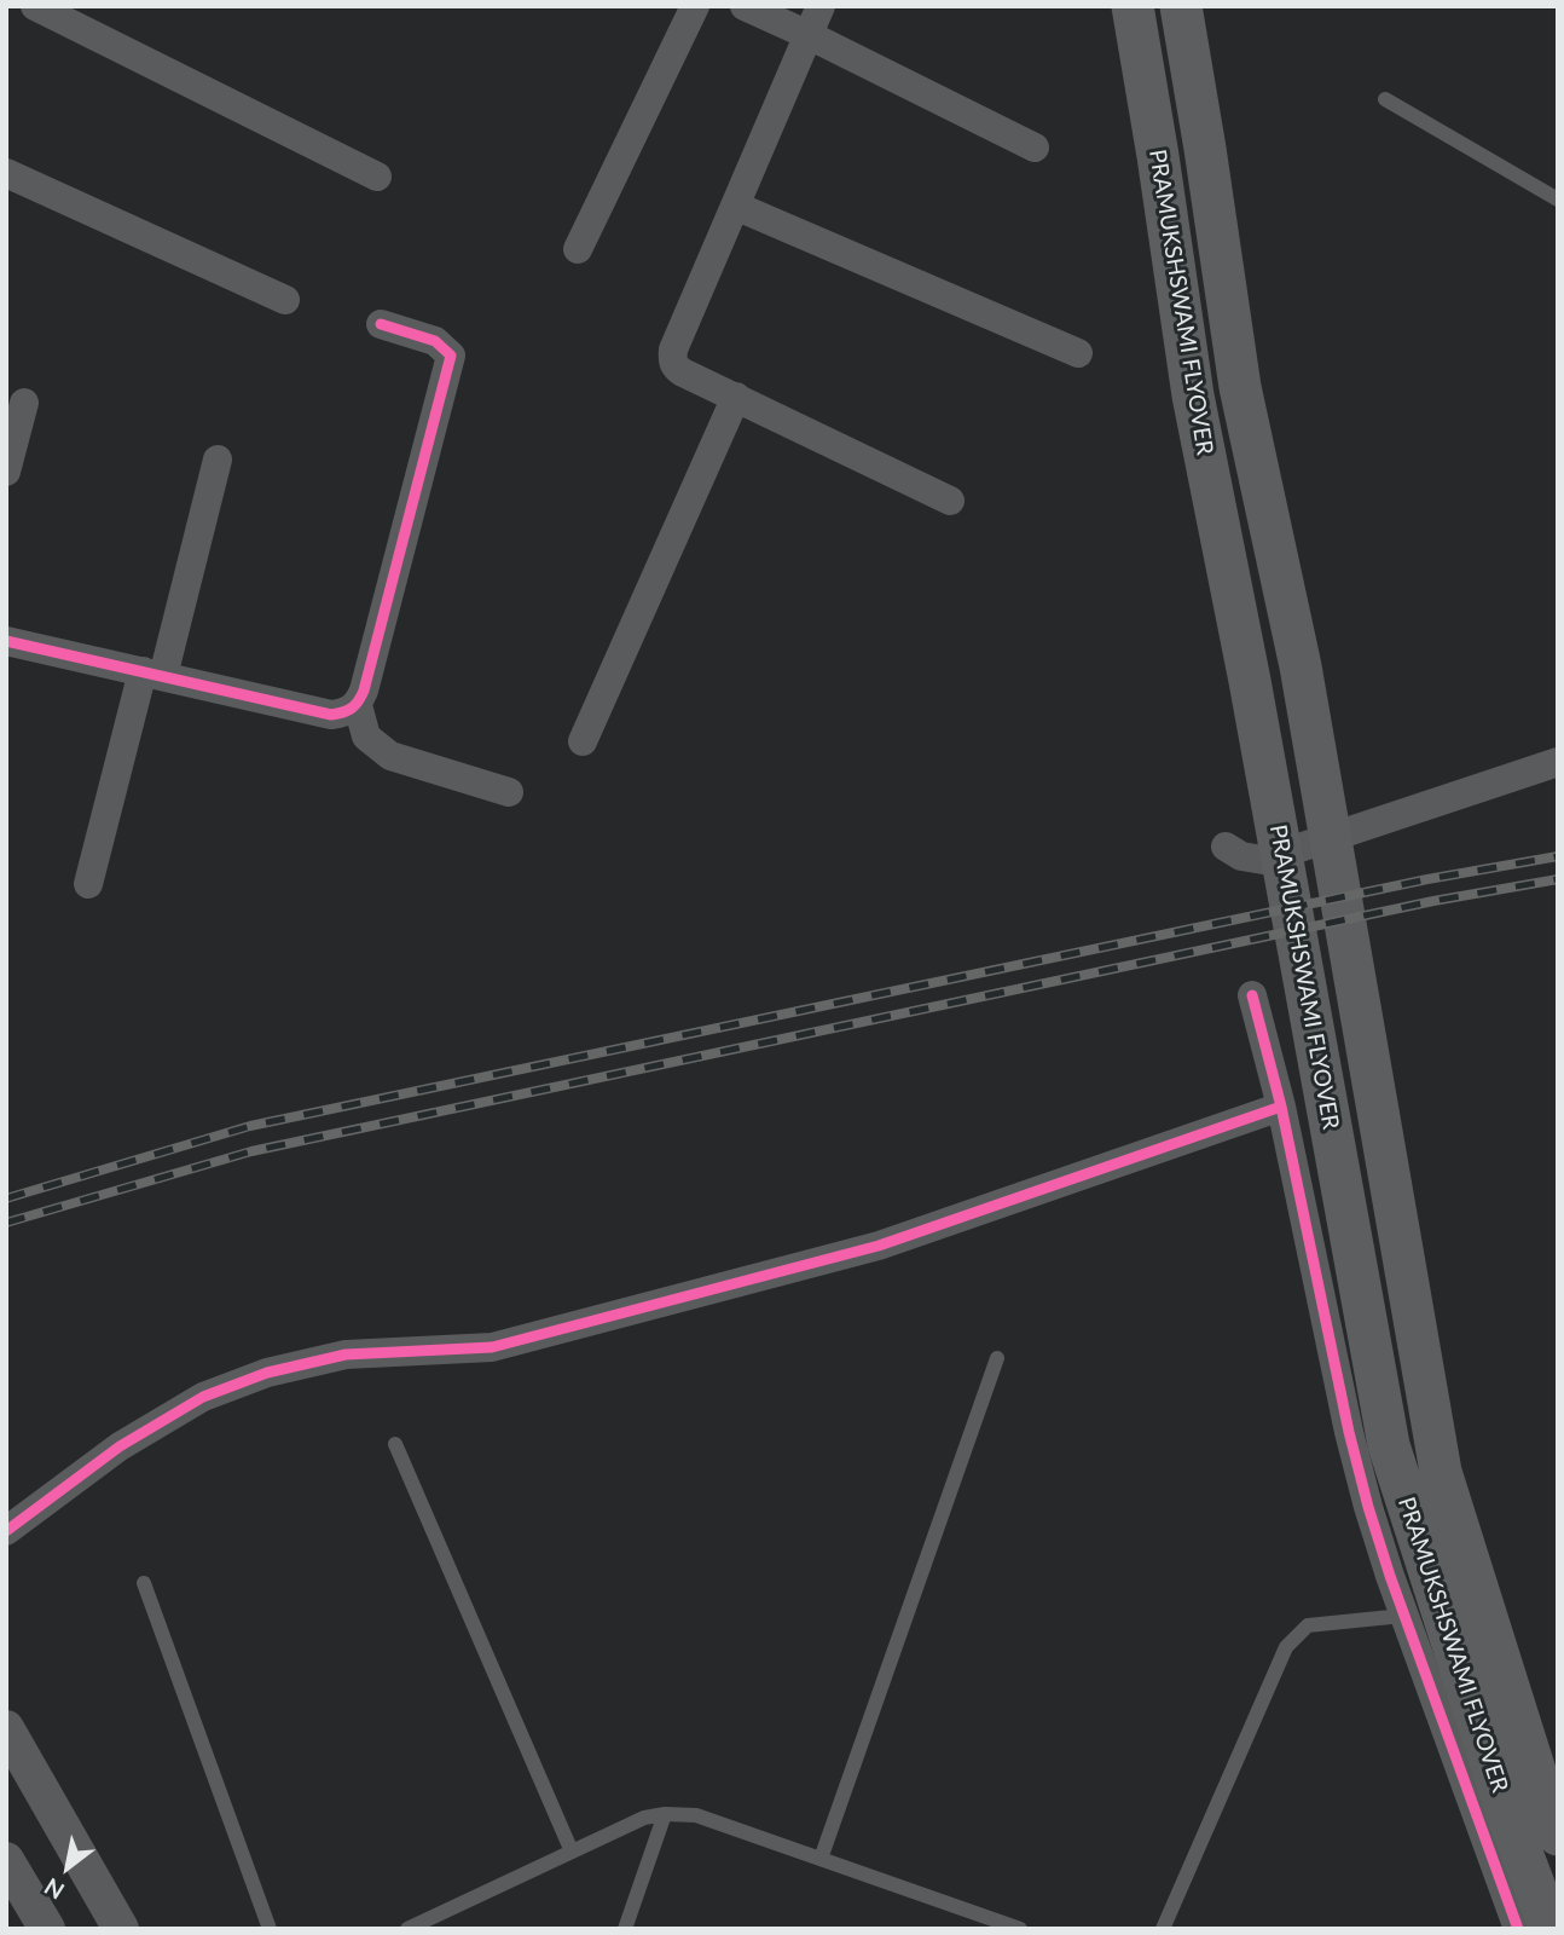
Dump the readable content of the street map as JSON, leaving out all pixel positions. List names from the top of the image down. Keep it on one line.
{"streets":{"main road":["PRAMUKSHSWAMI FLYOVER"]},"north":"bottom left"}
